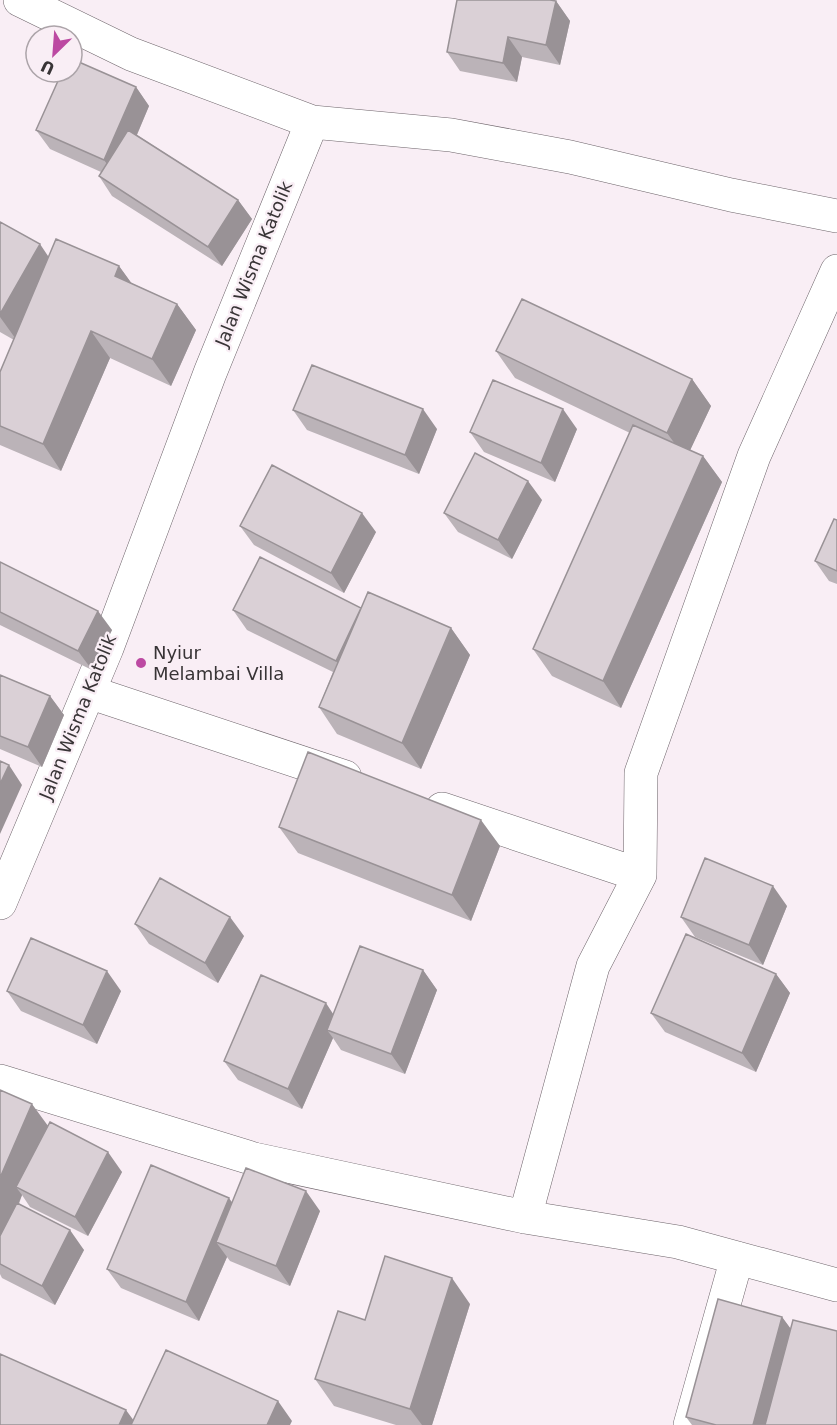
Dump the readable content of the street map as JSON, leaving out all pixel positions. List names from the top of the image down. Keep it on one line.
{"streets":{"street":["Jalan Wisma Katolik"]},"places":["Nyiur Melambai Villa"],"north":"bottom left"}
